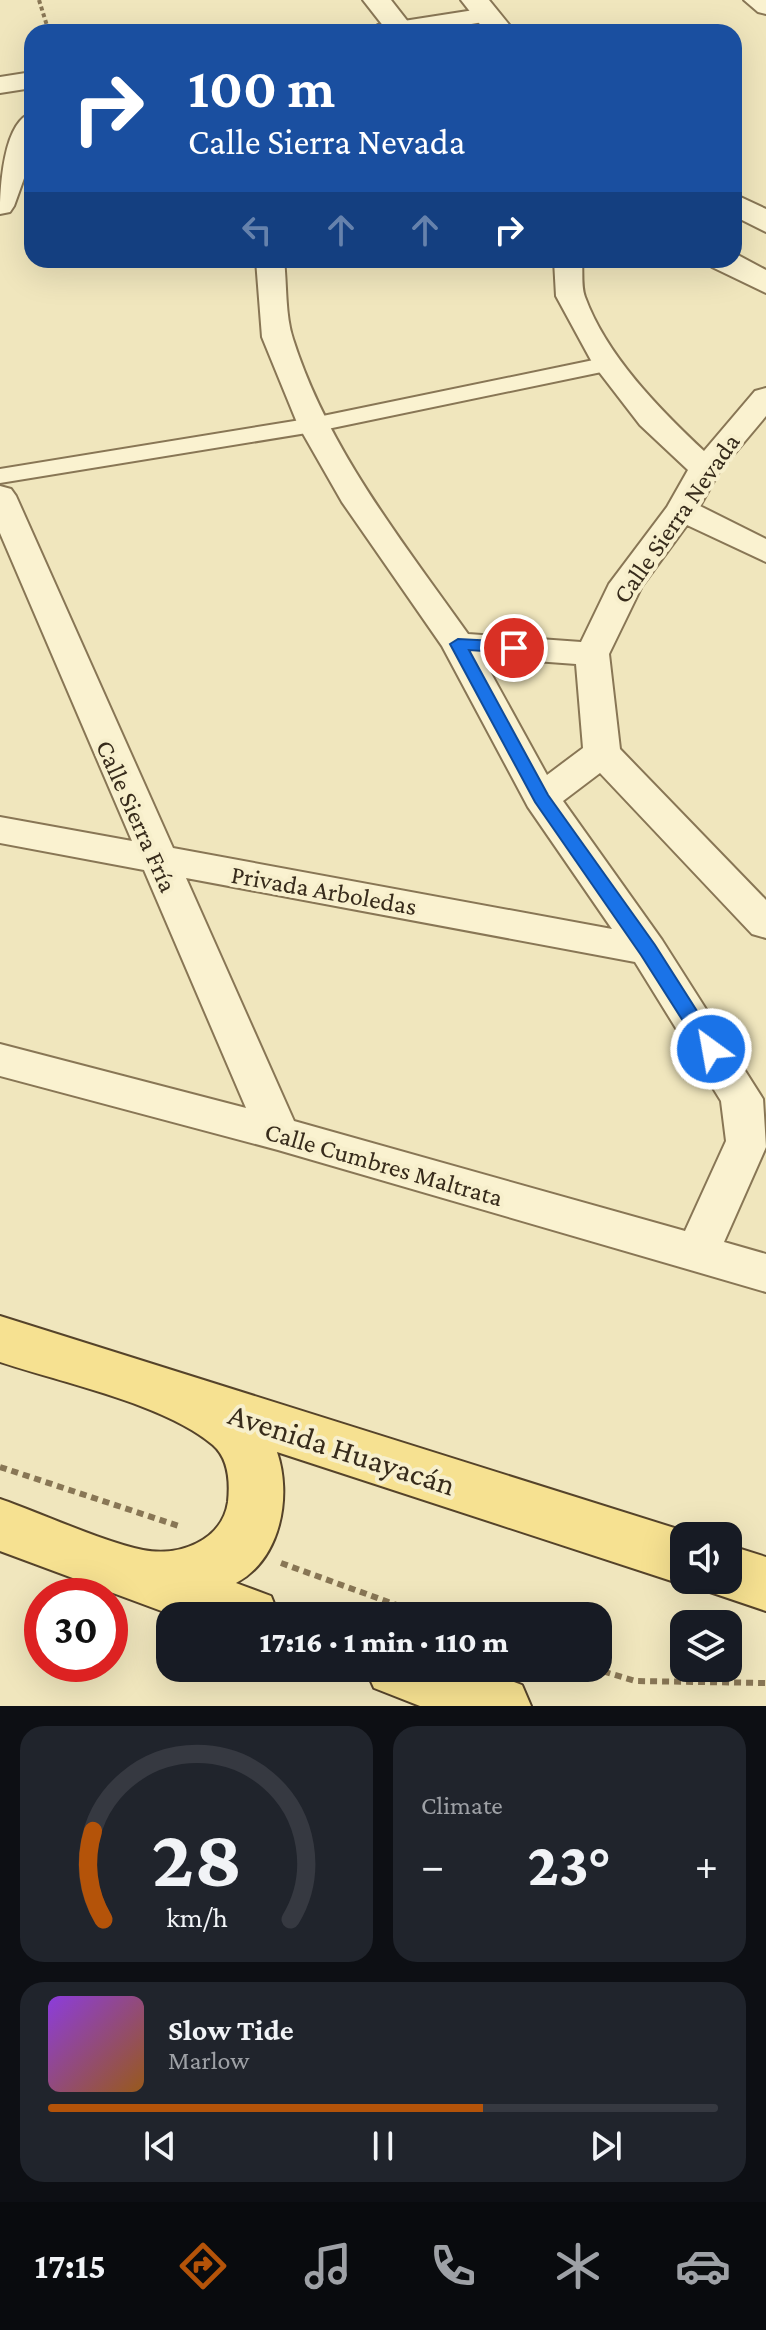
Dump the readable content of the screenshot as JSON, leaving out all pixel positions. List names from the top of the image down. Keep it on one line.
{"streets":{"main road":["Avenida Huayacán"],"street":["Calle Sierra Nevada","Calle Sierra Fría","Privada Arboledas","Calle Cumbres Maltrata"]},"crossings":[["Calle Sierra Fría","Calle Cumbres Maltrata"]],"page":{"turn":["100 m","Calle Sierra Nevada"],"limit":"30","trip":"17:16 · 1 min · 110 m","tile":"Climate","heat":["−","23°","+"],"song":["Slow Tide","Marlow"],"tabs":"17:15","gauge":["28","km/h"]}}
